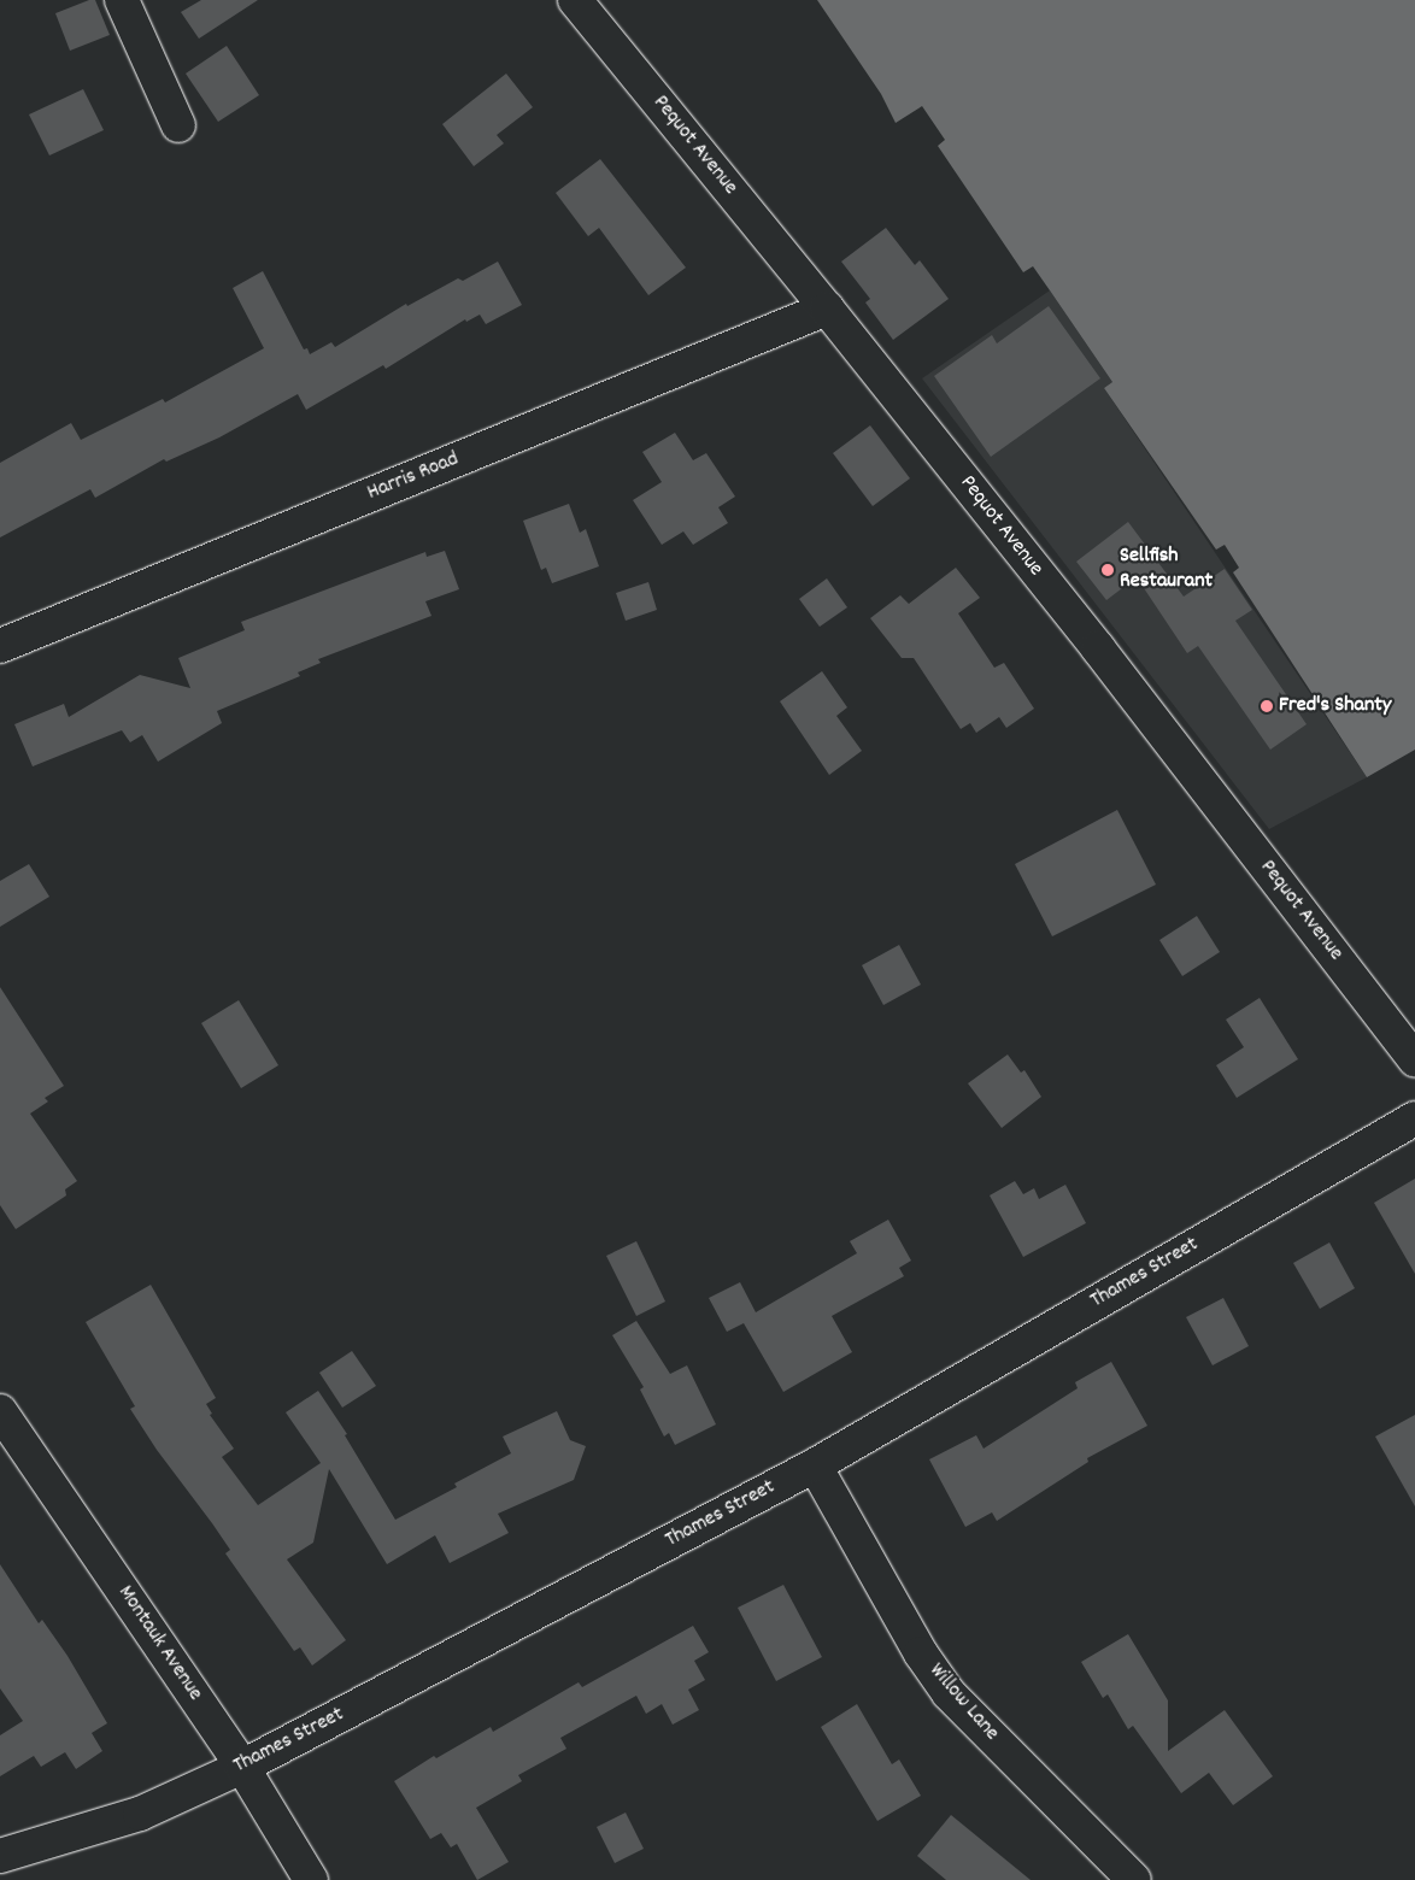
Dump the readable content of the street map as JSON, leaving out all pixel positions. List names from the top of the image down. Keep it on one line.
{"streets":{"street":["Pequot Avenue","Harris Road","Thames Street","Montauk Avenue","Willow Lane"]},"crossings":[["Pequot Avenue","Harris Road"],["Thames Street","Montauk Avenue"],["Thames Street","Willow Lane"]],"places":["Sellfish Restaurant","Fred's Shanty"]}
